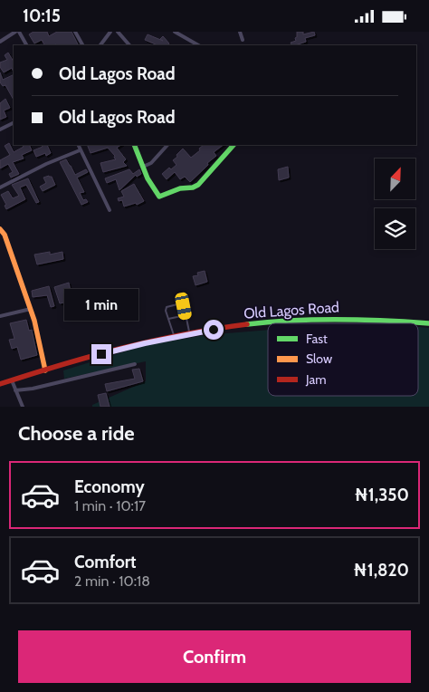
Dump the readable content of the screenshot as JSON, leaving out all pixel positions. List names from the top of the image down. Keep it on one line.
{"streets":{"main road":["Old Lagos Road"]},"legend":["Fast","Slow","Jam"],"north":"top right","page":{"status":"10:15","banner":["Old Lagos Road","Old Lagos Road"],"bubble":"1 min","heading":"Choose a ride","list":[{"name":"Economy","note":"1 min · 10:17","value":"₦1,350"},{"name":"Comfort","note":"2 min · 10:18","value":"₦1,820"}],"buttons":"Confirm"}}
